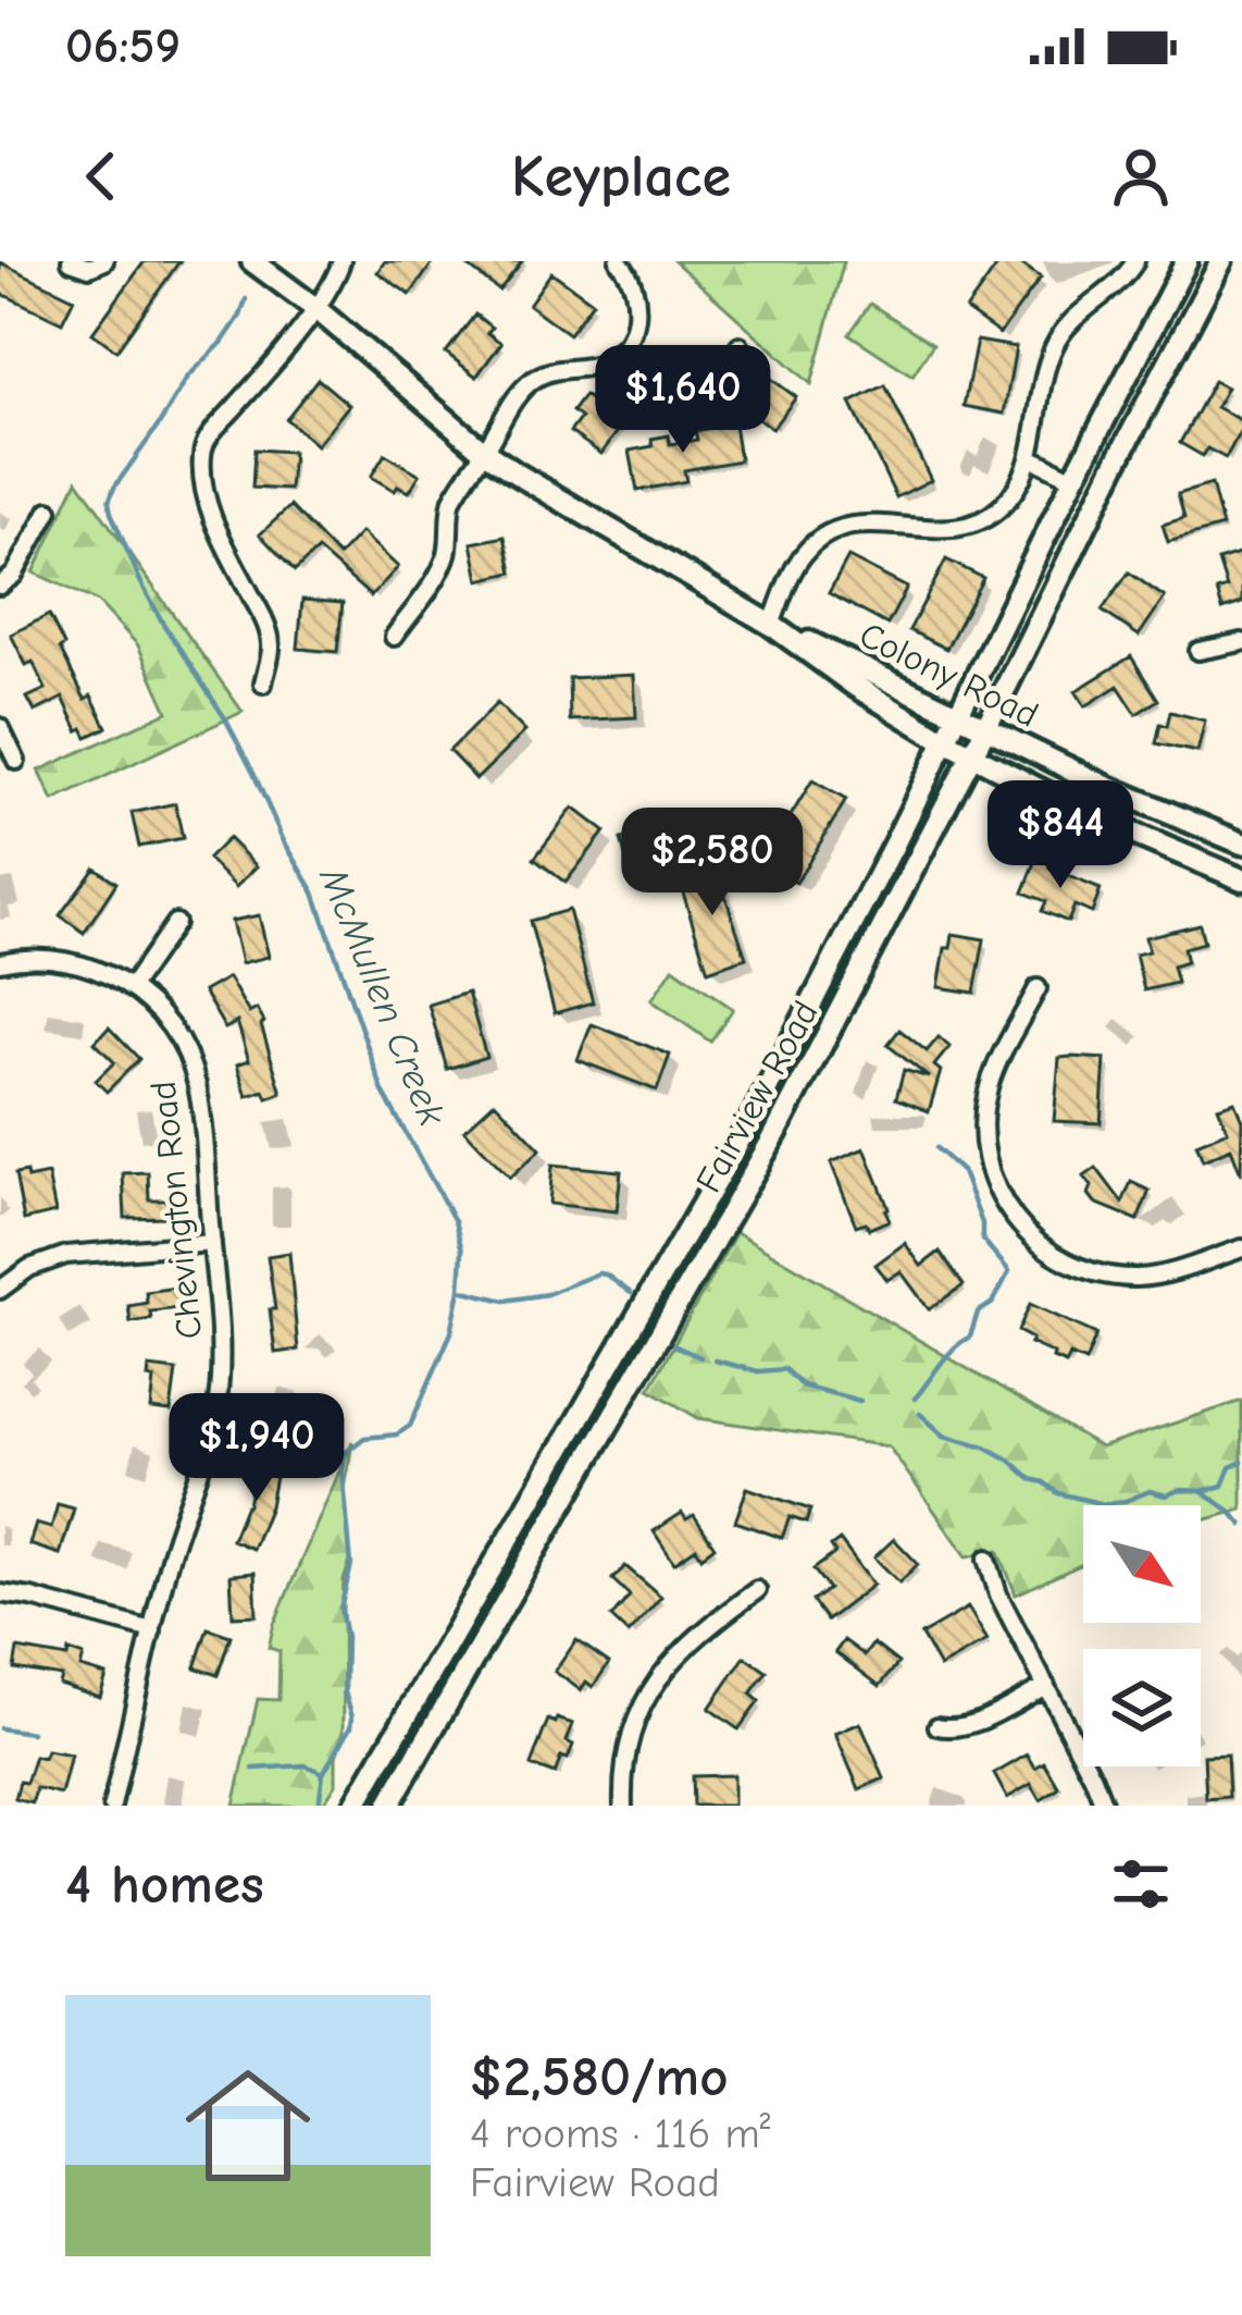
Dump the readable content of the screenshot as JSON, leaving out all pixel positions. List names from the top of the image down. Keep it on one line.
{"streets":{"main road":["Colony Road","Fairview Road"],"street":["Chevington Road"]},"crossings":[["Colony Road","Fairview Road"]],"water":["McMullen Creek"],"north":"bottom right","page":{"status":"06:59","header":"Keyplace","price":["$1,640","$844","$2,580","$1,940"],"heading":"4 homes","list":[{"name":"$2,580/mo","note":"4 rooms · 116 m² · Fairview Road"}]}}
